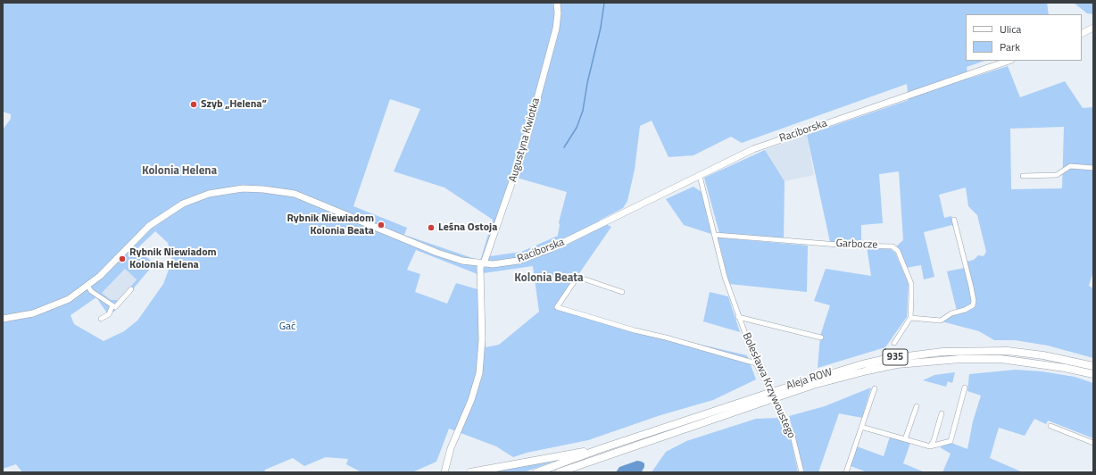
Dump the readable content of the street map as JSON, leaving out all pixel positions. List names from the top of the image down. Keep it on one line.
{"streets":{"main road":["Raciborska","Augustyna Kwiotka","935","Aleja ROW"],"street":["Garbocze","Bolesława Krzywoustego"]},"crossings":[["Raciborska","Augustyna Kwiotka"],["Raciborska","Bolesława Krzywoustego"],["Garbocze","Bolesława Krzywoustego"]],"districts":["Kolonia Helena","Kolonia Beata"],"parks":["Gać"],"places":["Szyb „Helena”","Rybnik Niewiadom Kolonia Beata","Leśna Ostoja","Rybnik Niewiadom Kolonia Helena"],"legend":["Ulica","Park"]}
